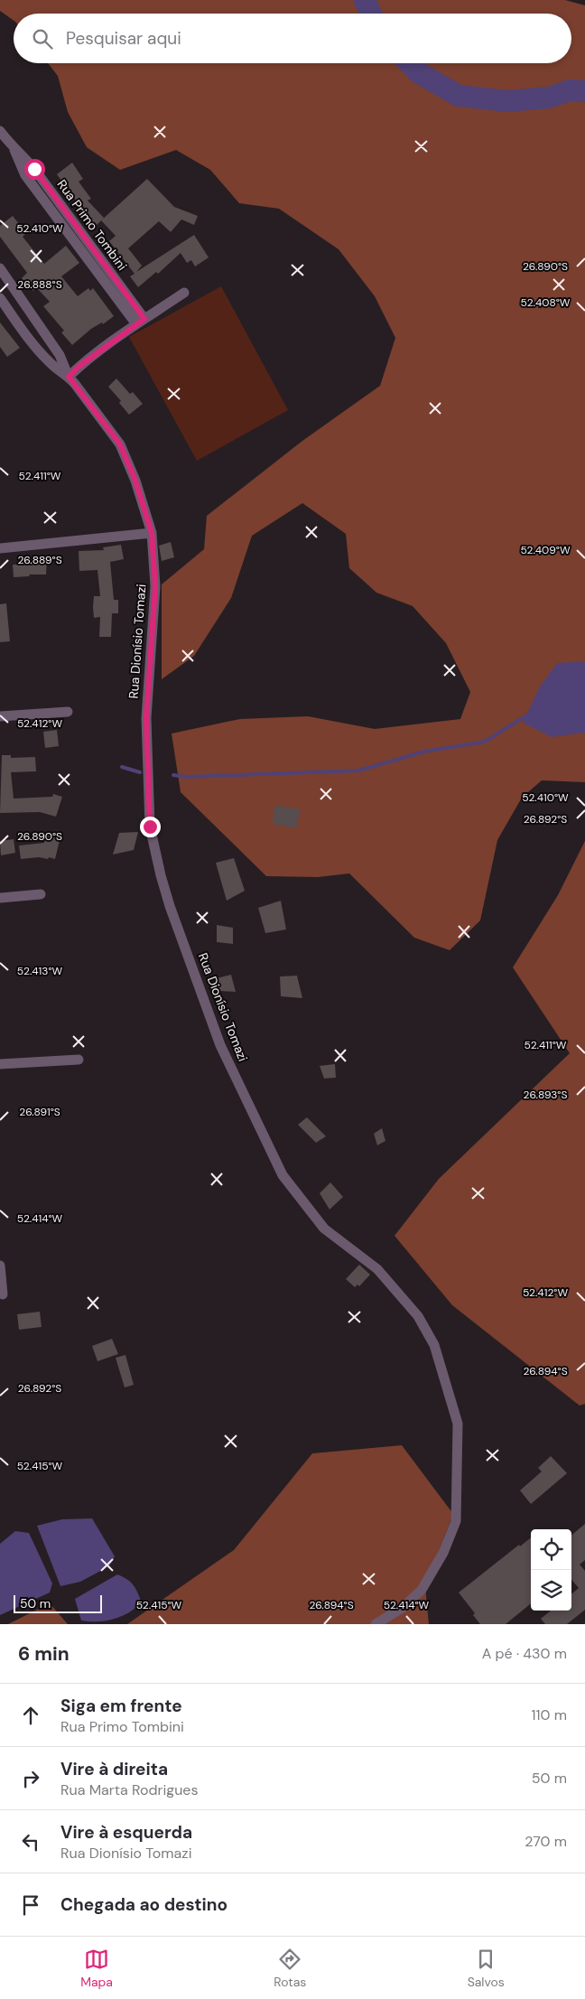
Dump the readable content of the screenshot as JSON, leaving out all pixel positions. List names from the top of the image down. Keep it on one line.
{"streets":{"street":["Rua Primo Tombini","Rua Dionísio Tomazi"]},"scale_bar":"50 m","page":{"search":"Pesquisar aqui","scale":"50 m","heading":["6 min","A pé · 430 m"],"list":[["Siga em frente","Rua Primo Tombini","110 m"],["Vire à direita","Rua Marta Rodrigues","50 m"],["Vire à esquerda","Rua Dionísio Tomazi","270 m"],"Chegada ao destino"],"nav":["Mapa","Rotas","Salvos"]},"coordinates":["52.410°W","26.890°S","26.888°S","52.408°W","52.411°W","52.409°W","26.889°S","52.412°W","26.892°S","52.413°W","26.893°S","26.891°S","52.414°W","26.894°S","52.415°W"]}
